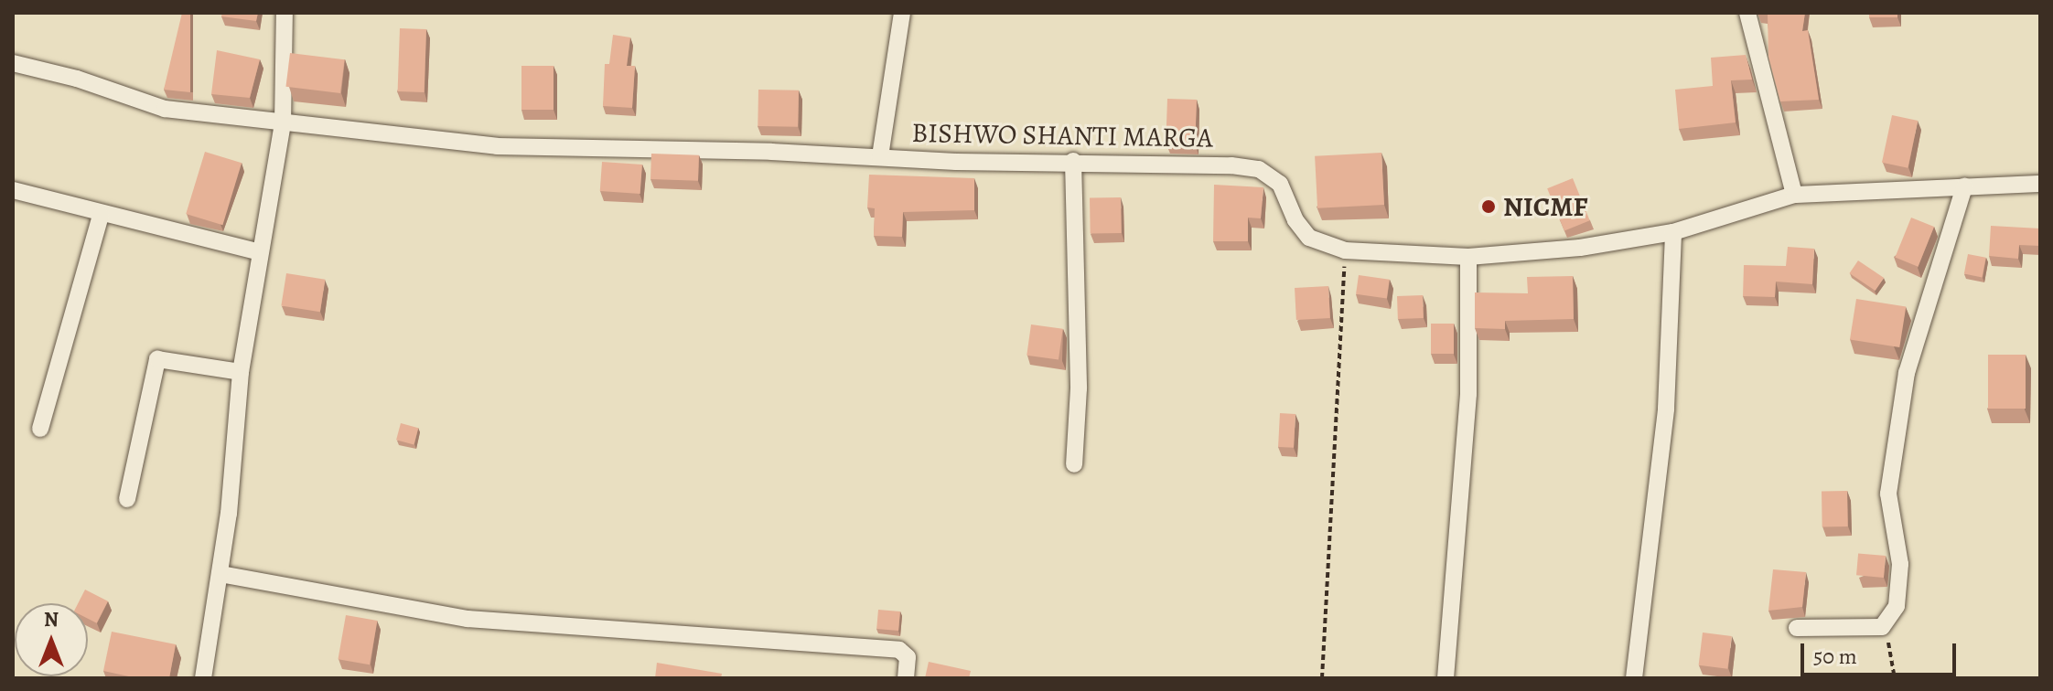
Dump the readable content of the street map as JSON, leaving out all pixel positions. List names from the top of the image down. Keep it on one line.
{"streets":{"street":["BISHWO SHANTI MARGA"]},"places":["NICMF"],"scale_bar":"50 m","north":"top"}
